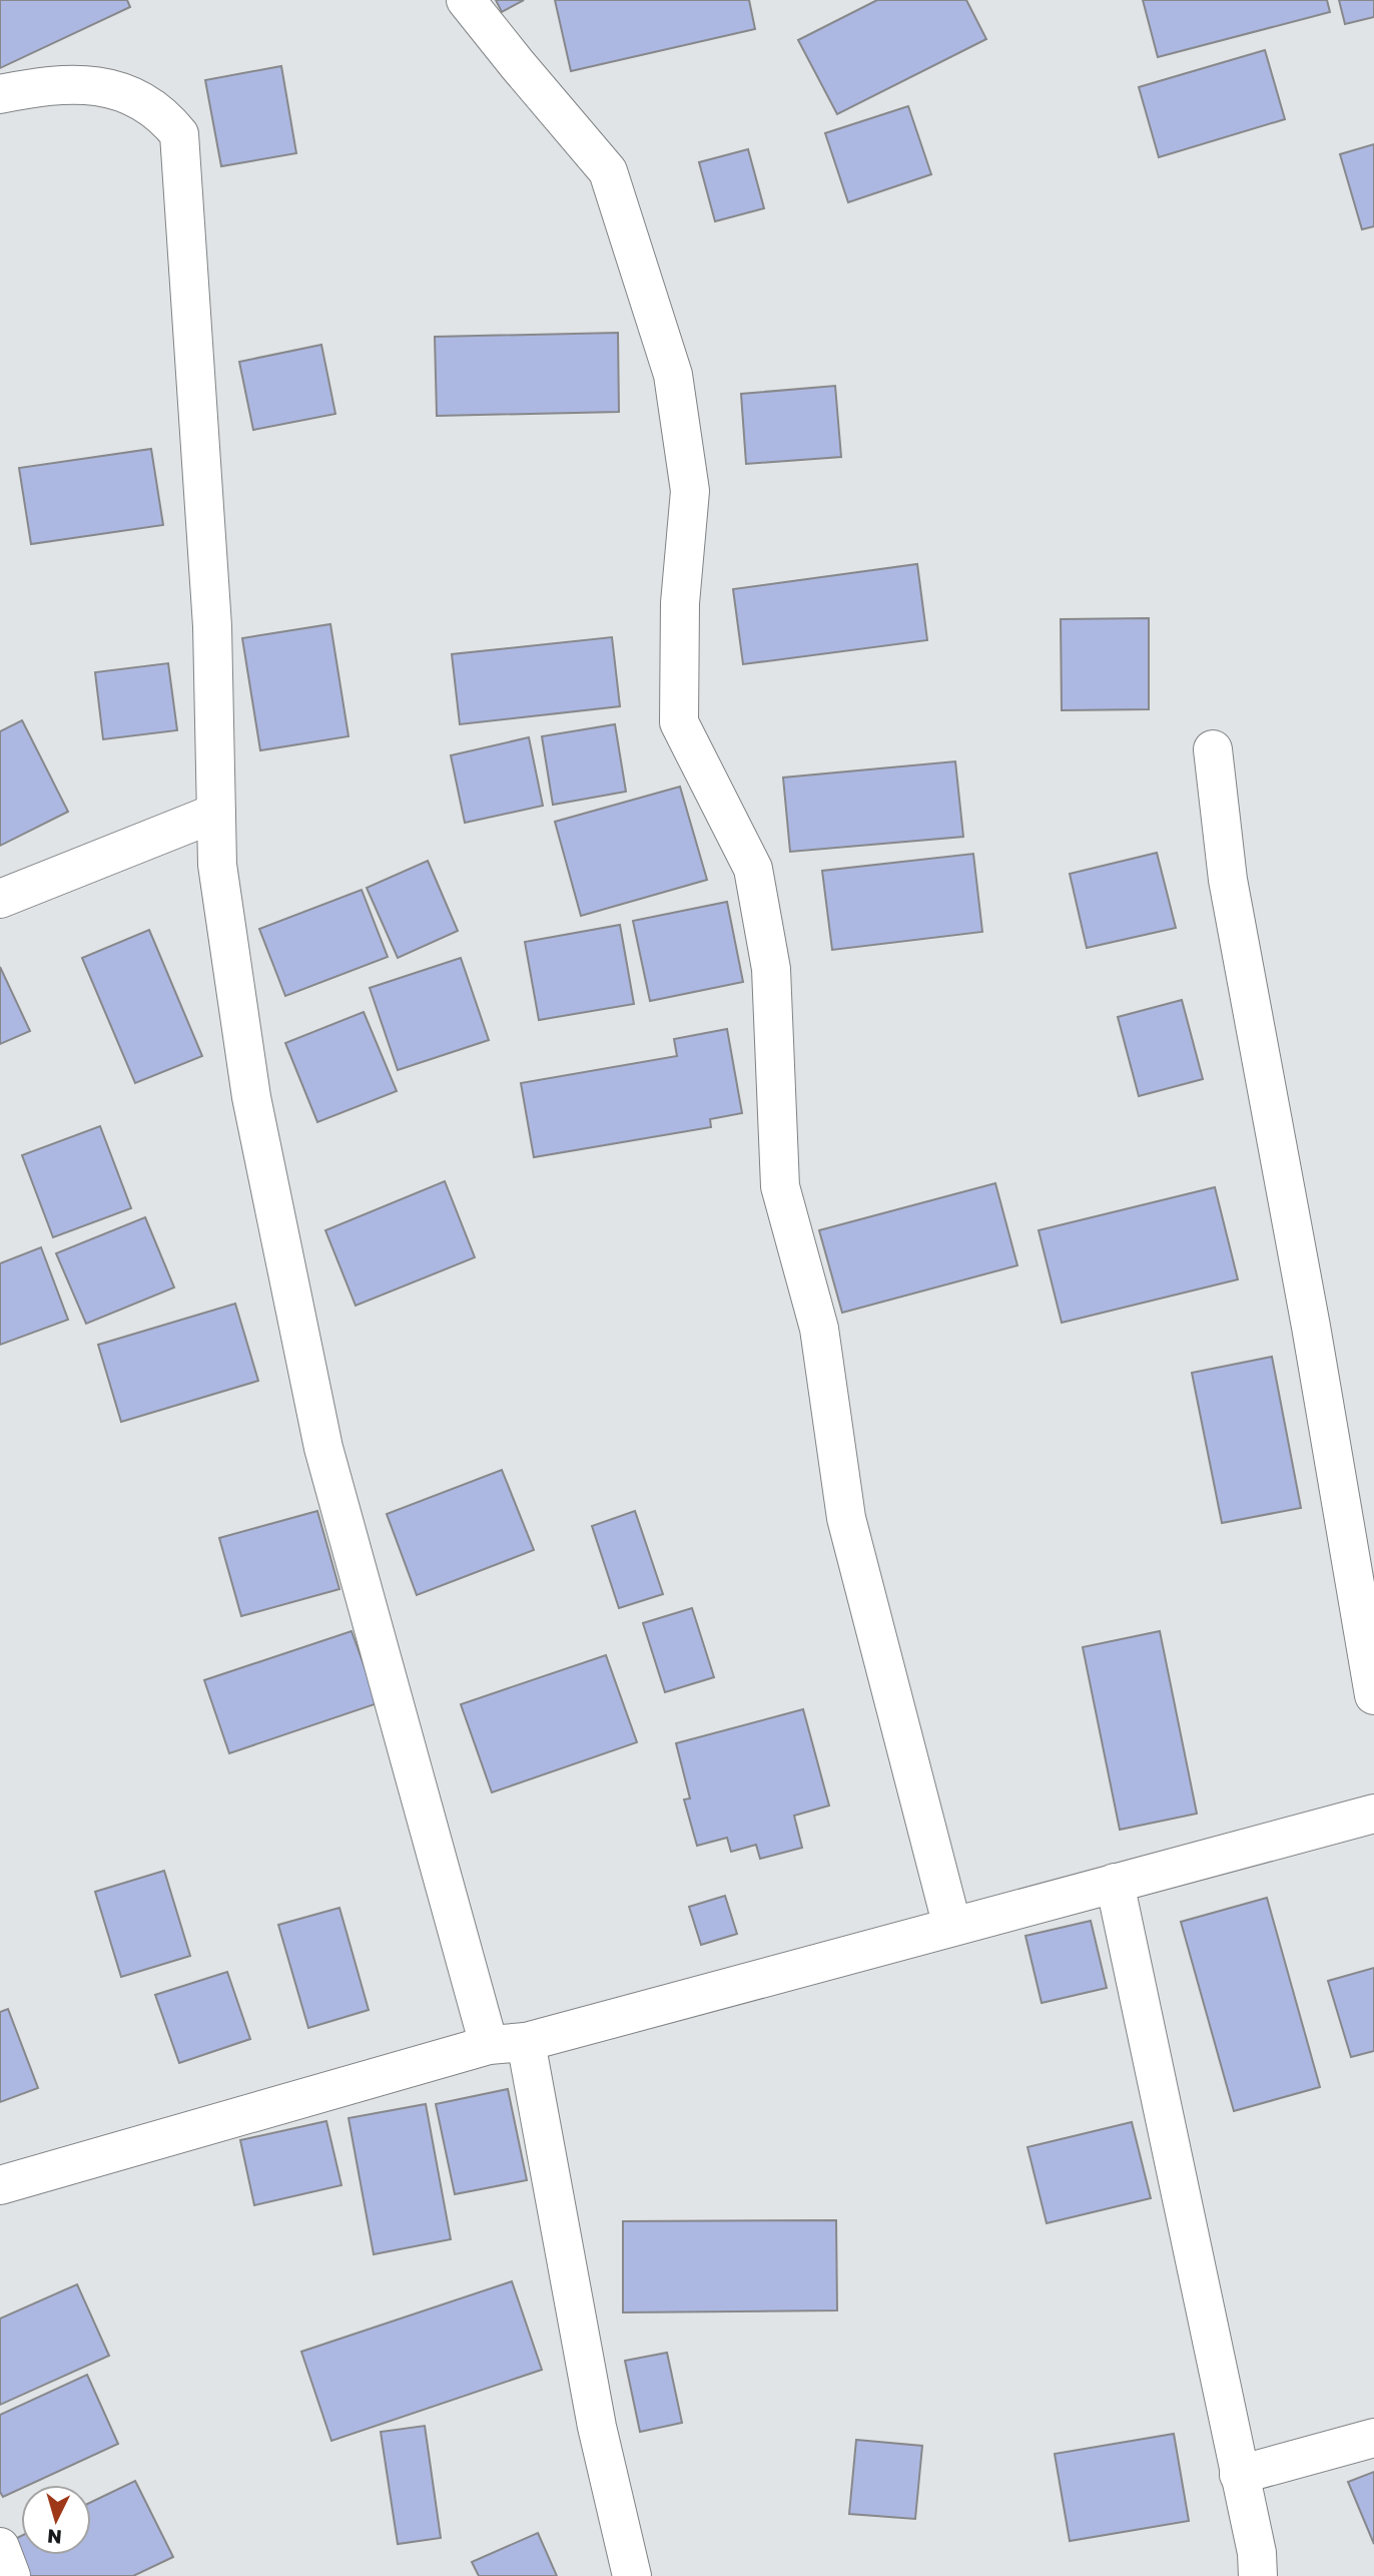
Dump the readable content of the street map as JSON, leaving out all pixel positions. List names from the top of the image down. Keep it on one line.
{"north":"bottom"}
